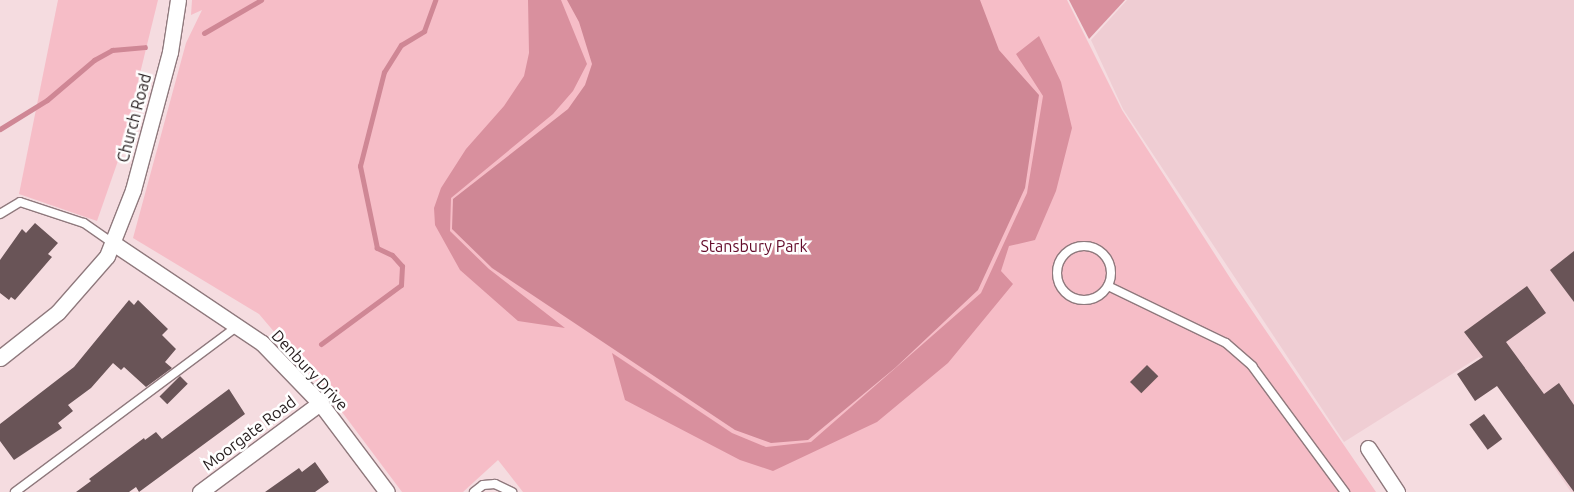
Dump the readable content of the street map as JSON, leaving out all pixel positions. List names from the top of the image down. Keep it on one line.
{"streets":{"street":["Church Road","Denbury Drive","Moorgate Road"]},"crossings":[["Church Road","Denbury Drive"],["Denbury Drive","Moorgate Road"]],"parks":["Stansbury Park"]}
